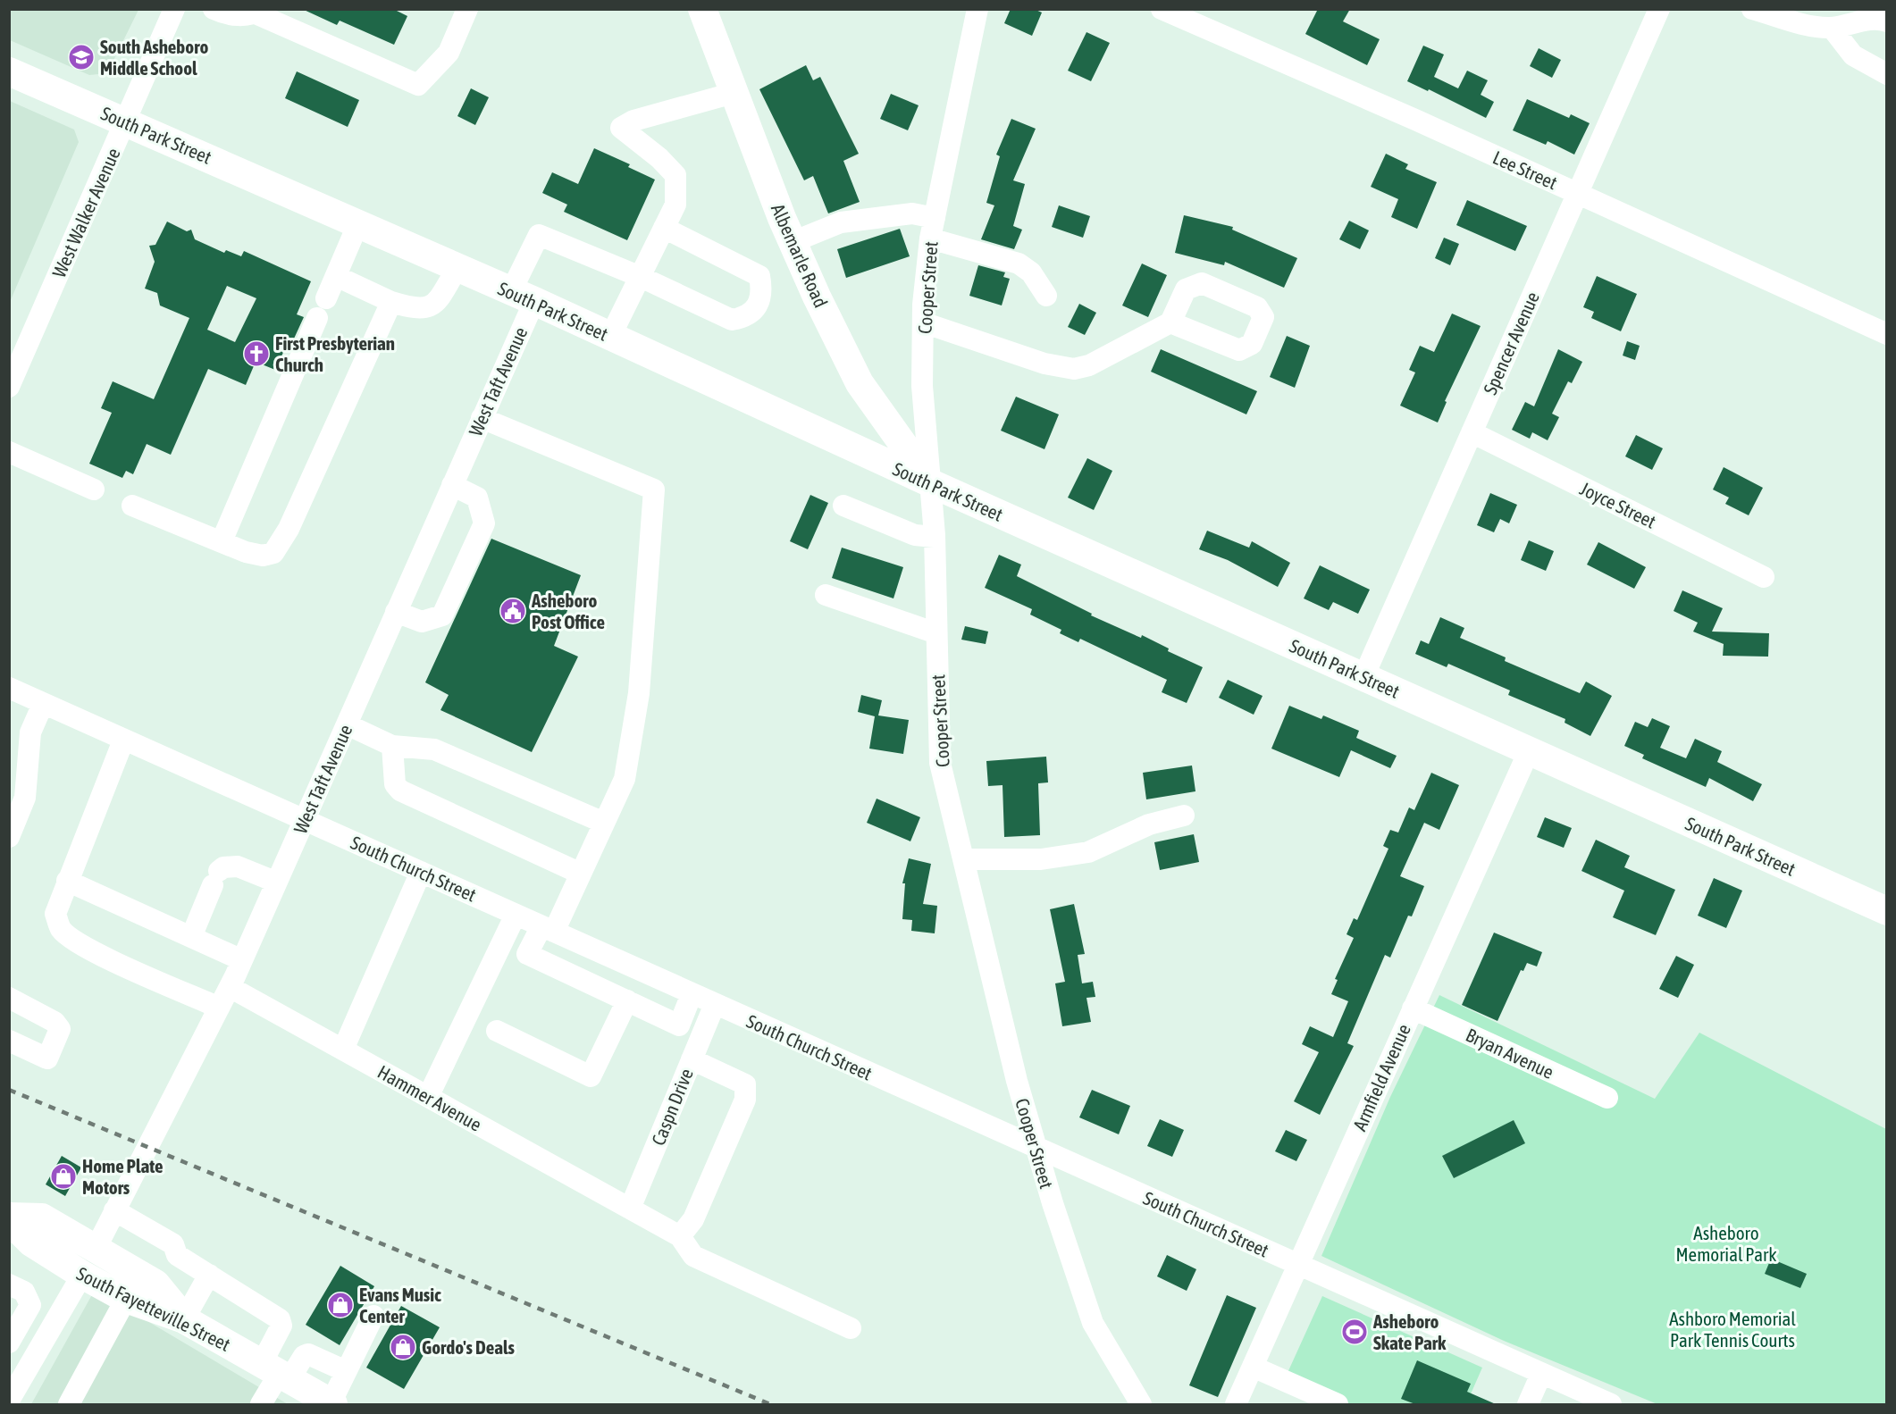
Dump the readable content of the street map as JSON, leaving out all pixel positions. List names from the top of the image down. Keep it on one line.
{"streets":{"main road":["South Park Street","Albemarle Road","South Fayetteville Street"],"street":["Lee Street","West Walker Avenue","Cooper Street","Spencer Avenue","West Taft Avenue","Joyce Street","South Church Street","Bryan Avenue","Armfield Avenue","Hammer Avenue","Caspn Drive"]},"crossings":[["South Park Street","West Walker Avenue"],["South Park Street","Albemarle Road"],["South Park Street","Cooper Street"],["South Park Street","Spencer Avenue"],["South Park Street","West Taft Avenue"],["South Park Street","Armfield Avenue"],["Lee Street","Spencer Avenue"],["Albemarle Road","Cooper Street"],["Cooper Street","South Church Street"],["Spencer Avenue","Joyce Street"],["West Taft Avenue","South Church Street"],["West Taft Avenue","Hammer Avenue"],["South Church Street","Armfield Avenue"],["South Church Street","Caspn Drive"],["Bryan Avenue","Armfield Avenue"],["Hammer Avenue","Caspn Drive"]],"parks":["Asheboro Memorial Park","Ashboro Memorial Park Tennis Courts"],"places":{"school or university":["South Asheboro Middle School"],"church":["First Presbyterian Church"],"public building":["Asheboro Post Office"],"shop":["Home Plate Motors","Evans Music Center","Gordo's Deals"],"sports":["Asheboro Skate Park"]}}
